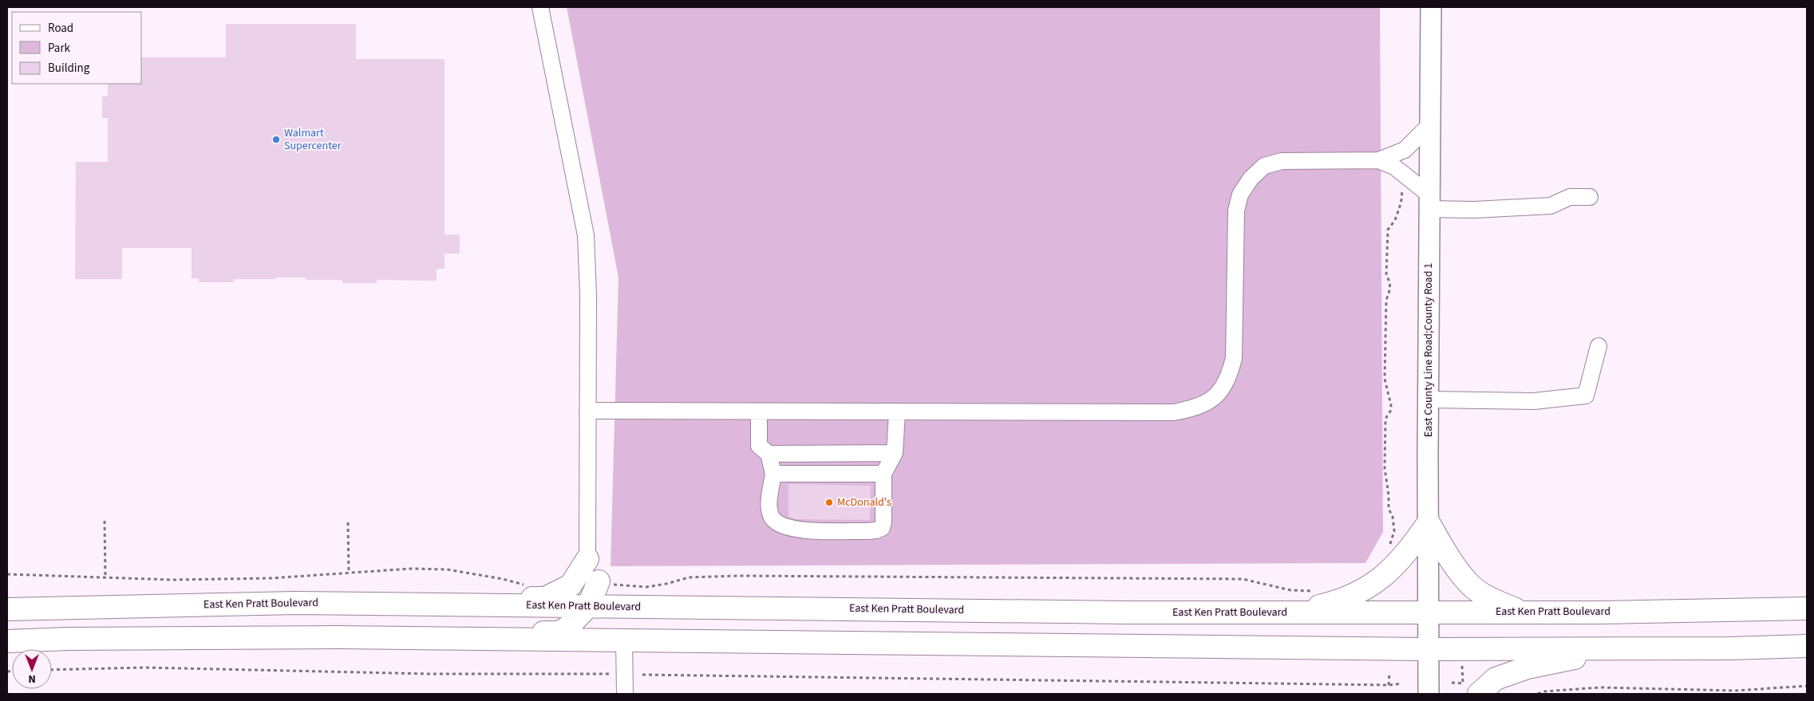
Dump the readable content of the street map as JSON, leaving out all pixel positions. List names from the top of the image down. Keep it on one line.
{"streets":{"highway":["East Ken Pratt Boulevard"],"main road":["East County Line Road;County Road 1"]},"crossings":[["East County Line Road;County Road 1","East Ken Pratt Boulevard"]],"places":["Walmart Supercenter","McDonald's"],"legend":["Road","Park","Building"],"north":"bottom"}
